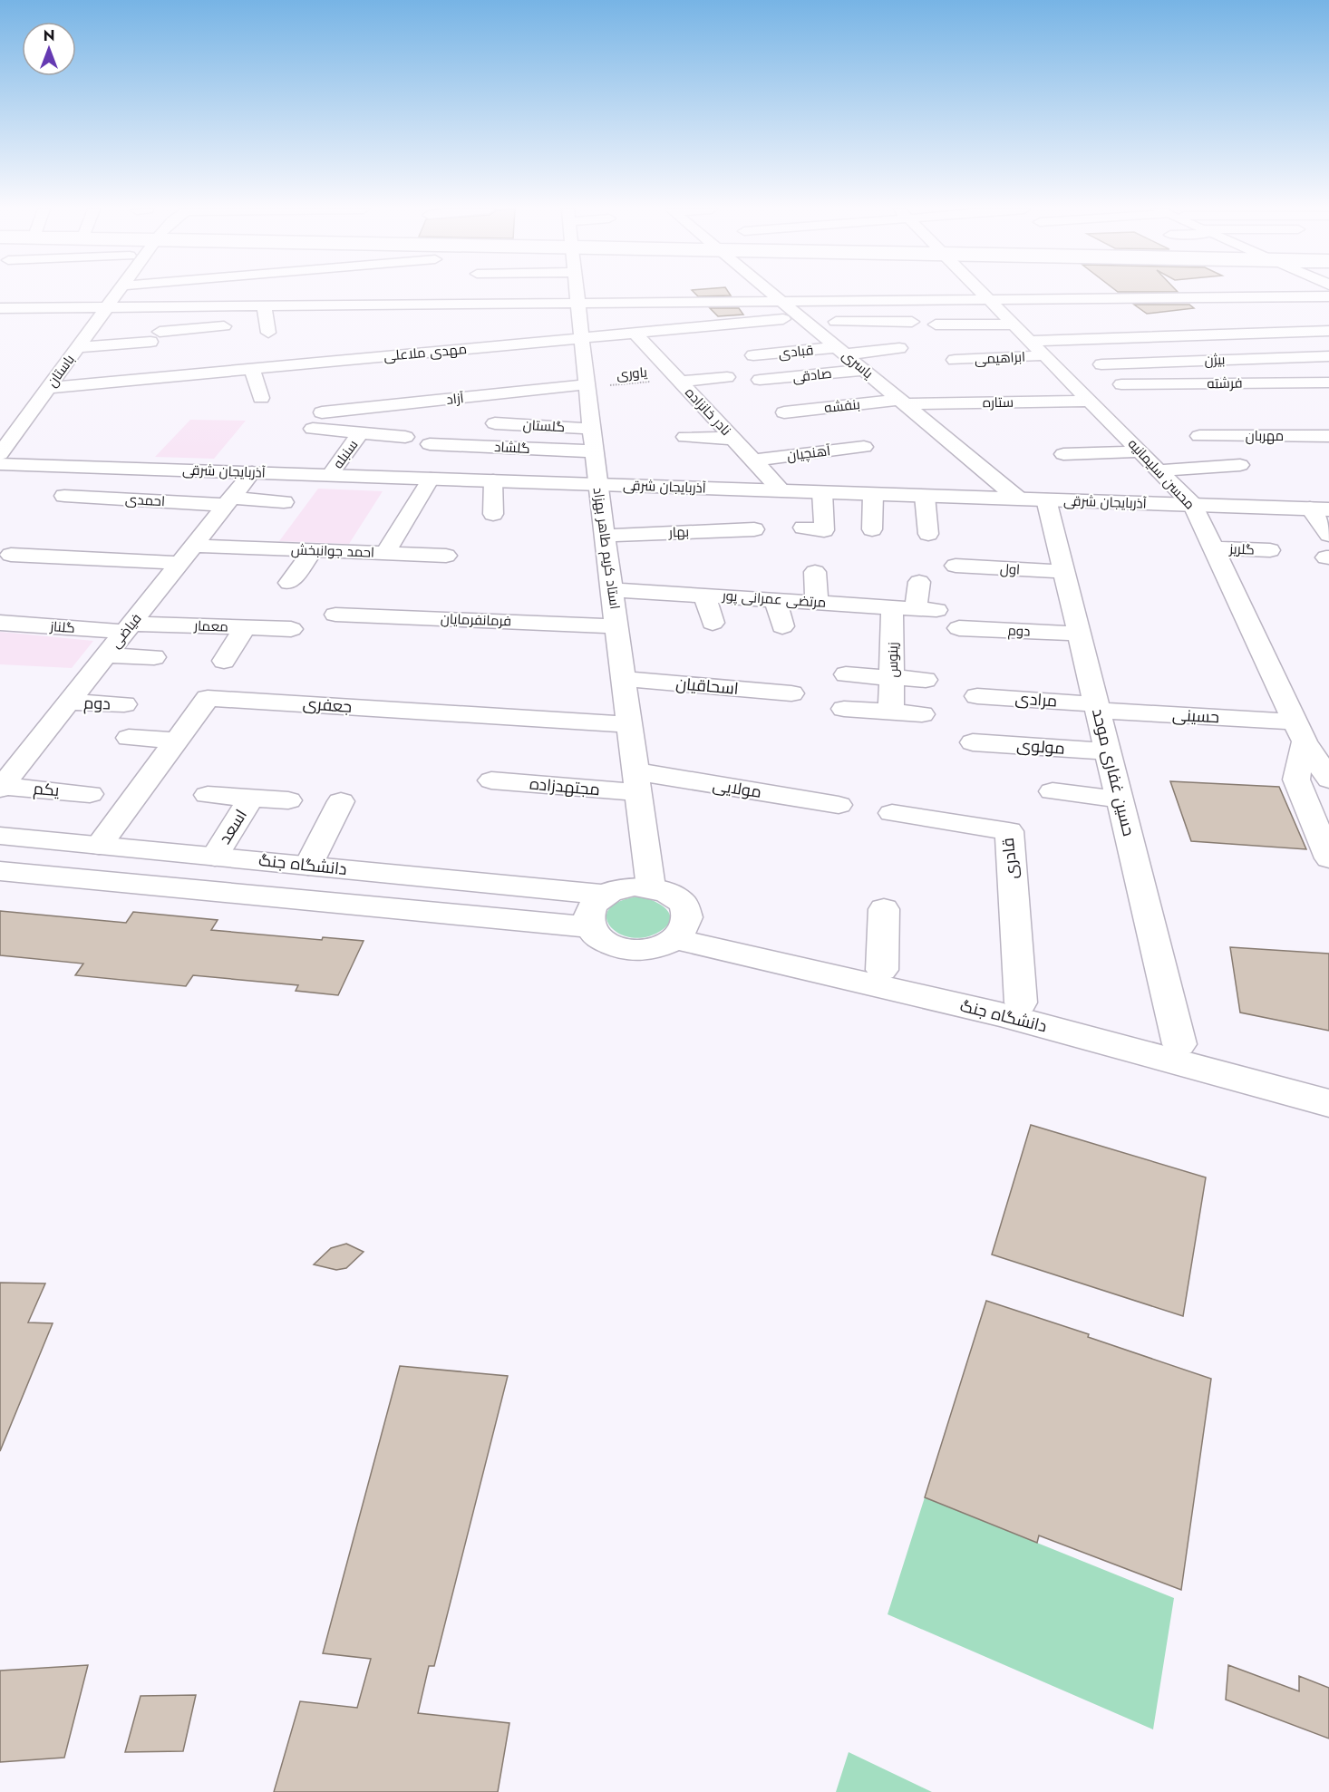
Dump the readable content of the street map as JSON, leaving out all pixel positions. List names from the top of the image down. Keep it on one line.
{"streets":{"street":["قبادی","مهدی ملاعلی","ابراهیمی","بیژن","یاسری","باستان","صادقی","فرشته","آزاد","ستاره","بنفشه","نادر خانزاده","گلستان","مهربان","گلشاد","آهنچیان","سنبله","آذربایجان شرقی","محسن سلیمانیه","احمدی","بهار","استاد کریم طاهر بهزاد","گلریز","احمد جوانبخش","اول","مرتضی عمرانی پور","فرمانفرمایان","معمار","گلناز","فیاضی","دوم","زینوس","اسحاقیان","مرادی","جعفری","حسینی","مولوی","حسین غفاری موحد","مجتهدزاده","مولایی","یکم","اسعد","قادری","دانشگاه جنگ"],"path":["یاوری"]},"crossings":[["قبادی","یاسری"],["مهدی ملاعلی","یاسری"],["مهدی ملاعلی","باستان"],["مهدی ملاعلی","نادر خانزاده"],["مهدی ملاعلی","استاد کریم طاهر بهزاد"],["ابراهیمی","محسن سلیمانیه"],["یاسری","صادقی"],["یاسری","ستاره"],["یاسری","بنفشه"],["یاسری","آذربایجان شرقی"],["یاوری","آزاد"],["یاوری","نادر خانزاده"],["یاوری","استاد کریم طاهر بهزاد"],["آزاد","استاد کریم طاهر بهزاد"],["ستاره","بنفشه"],["ستاره","محسن سلیمانیه"],["نادر خانزاده","آهنچیان"],["نادر خانزاده","آذربایجان شرقی"],["گلستان","استاد کریم طاهر بهزاد"],["گلشاد","استاد کریم طاهر بهزاد"],["سنبله","آذربایجان شرقی"],["آذربایجان شرقی","محسن سلیمانیه"],["آذربایجان شرقی","استاد کریم طاهر بهزاد"],["آذربایجان شرقی","احمد جوانبخش"],["آذربایجان شرقی","فیاضی"],["آذربایجان شرقی","حسین غفاری موحد"],["محسن سلیمانیه","گلریز"],["محسن سلیمانیه","حسینی"],["احمدی","فیاضی"],["بهار","استاد کریم طاهر بهزاد"],["استاد کریم طاهر بهزاد","مرتضی عمرانی پور"],["استاد کریم طاهر بهزاد","فرمانفرمایان"],["استاد کریم طاهر بهزاد","اسحاقیان"],["استاد کریم طاهر بهزاد","جعفری"],["استاد کریم طاهر بهزاد","مجتهدزاده"],["استاد کریم طاهر بهزاد","مولایی"],["استاد کریم طاهر بهزاد","دانشگاه جنگ"],["احمد جوانبخش","فیاضی"],["اول","حسین غفاری موحد"],["مرتضی عمرانی پور","زینوس"],["معمار","گلناز"],["معمار","فیاضی"],["گلناز","فیاضی"],["فیاضی","دوم"],["فیاضی","یکم"],["دوم","حسین غفاری موحد"],["مرادی","حسینی"],["مرادی","حسین غفاری موحد"],["جعفری","دانشگاه جنگ"],["حسینی","حسین غفاری موحد"],["مولوی","حسین غفاری موحد"],["حسین غفاری موحد","دانشگاه جنگ"],["مجتهدزاده","مولایی"],["اسعد","دانشگاه جنگ"],["قادری","دانشگاه جنگ"]],"north":"top"}
